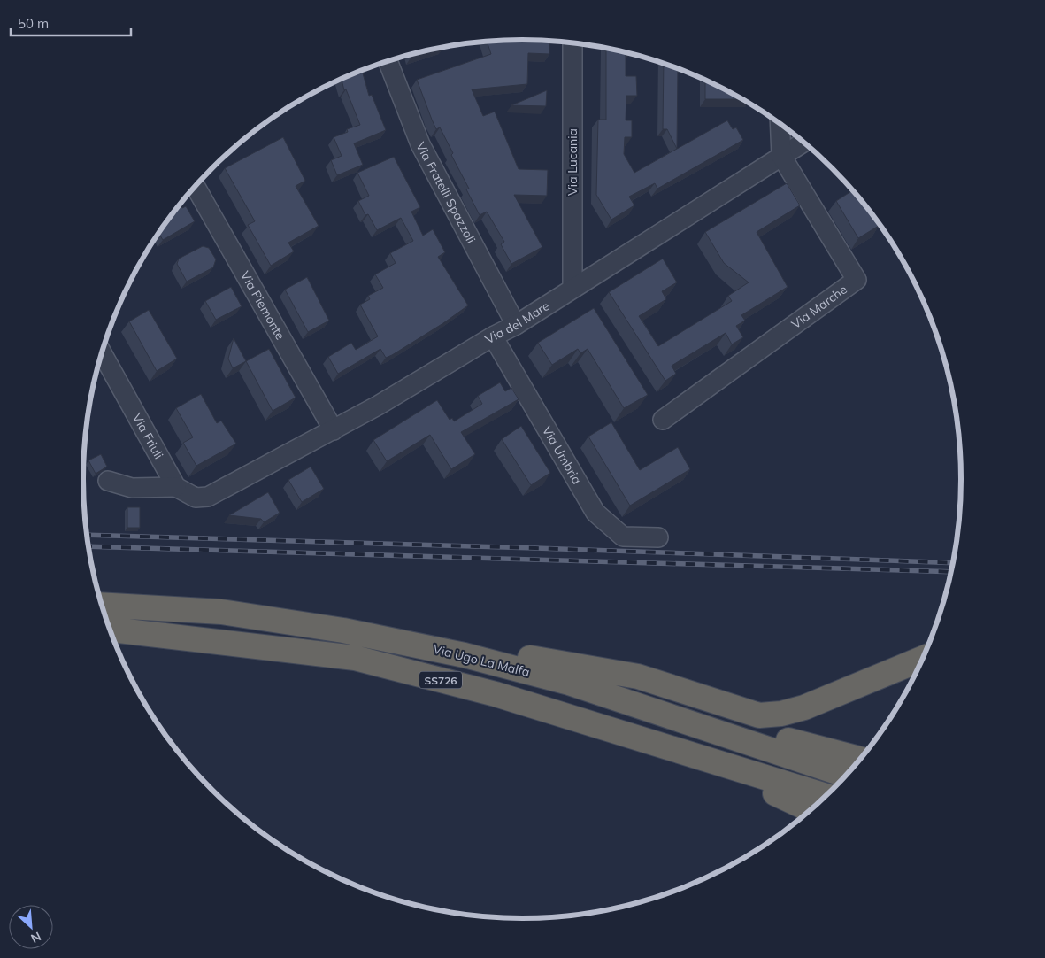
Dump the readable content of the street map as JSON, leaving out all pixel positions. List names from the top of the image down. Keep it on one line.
{"streets":{"highway":["Via Ugo La Malfa","SS726"],"street":["Via Lucania","Via Fratelli Spazzoli","Via Piemonte","Via Marche","Via del Mare","Via Friuli","Via Umbria"]},"crossings":[["Via Lucania","Via del Mare"],["Via Fratelli Spazzoli","Via del Mare"],["Via Piemonte","Via del Mare"],["Via Marche","Via del Mare"],["Via del Mare","Via Friuli"],["Via del Mare","Via Umbria"]],"scale_bar":"50 m","north":"bottom right"}
